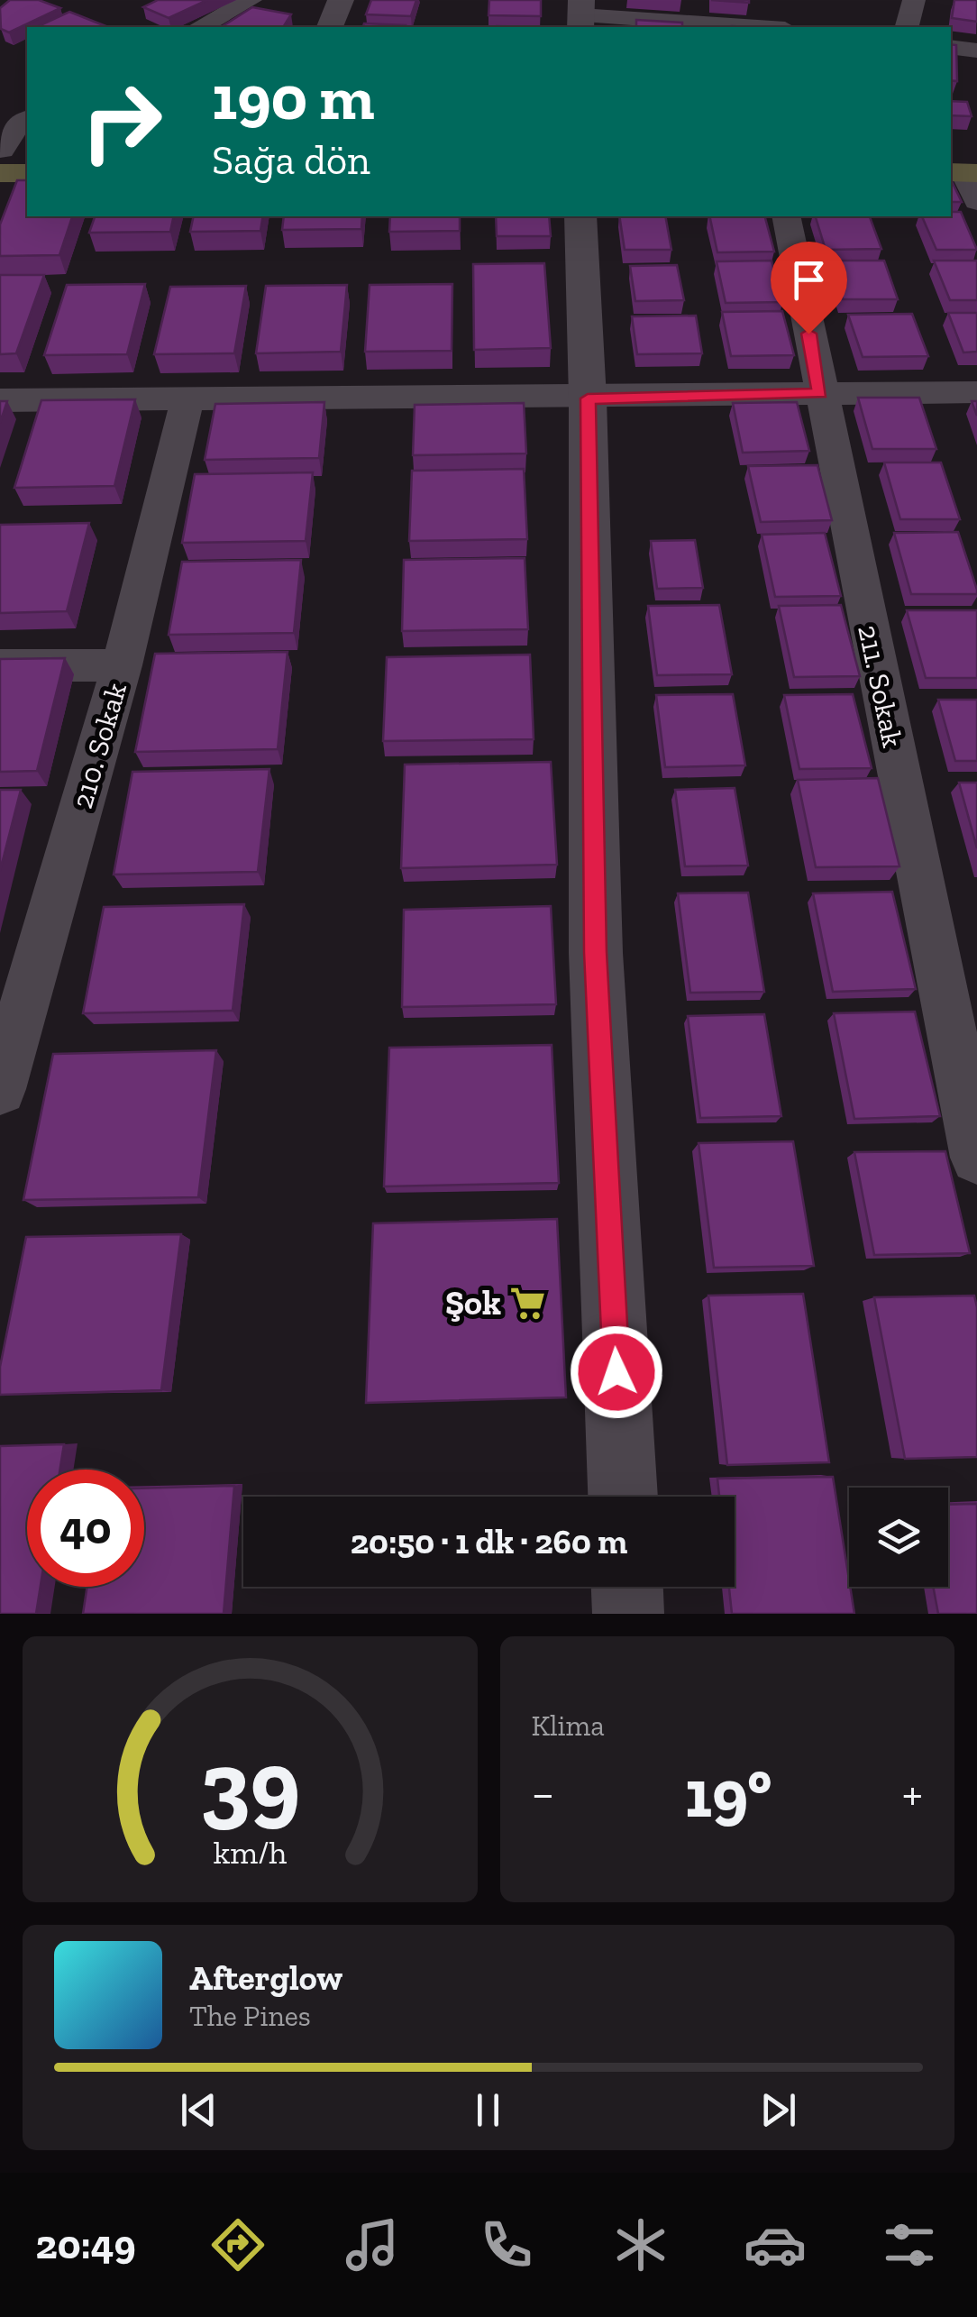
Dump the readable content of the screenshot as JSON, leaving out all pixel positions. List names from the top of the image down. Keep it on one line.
{"streets":{"street":["211. Sokak","210. Sokak"]},"places":{"supermarket":["Şok"]},"page":{"turn":["190 m","Sağa dön"],"limit":"40","trip":"20:50 · 1 dk · 260 m","tile":"Klima","heat":["−","19°","+"],"song":["Afterglow","The Pines"],"tabs":"20:49","gauge":["39","km/h"]}}
